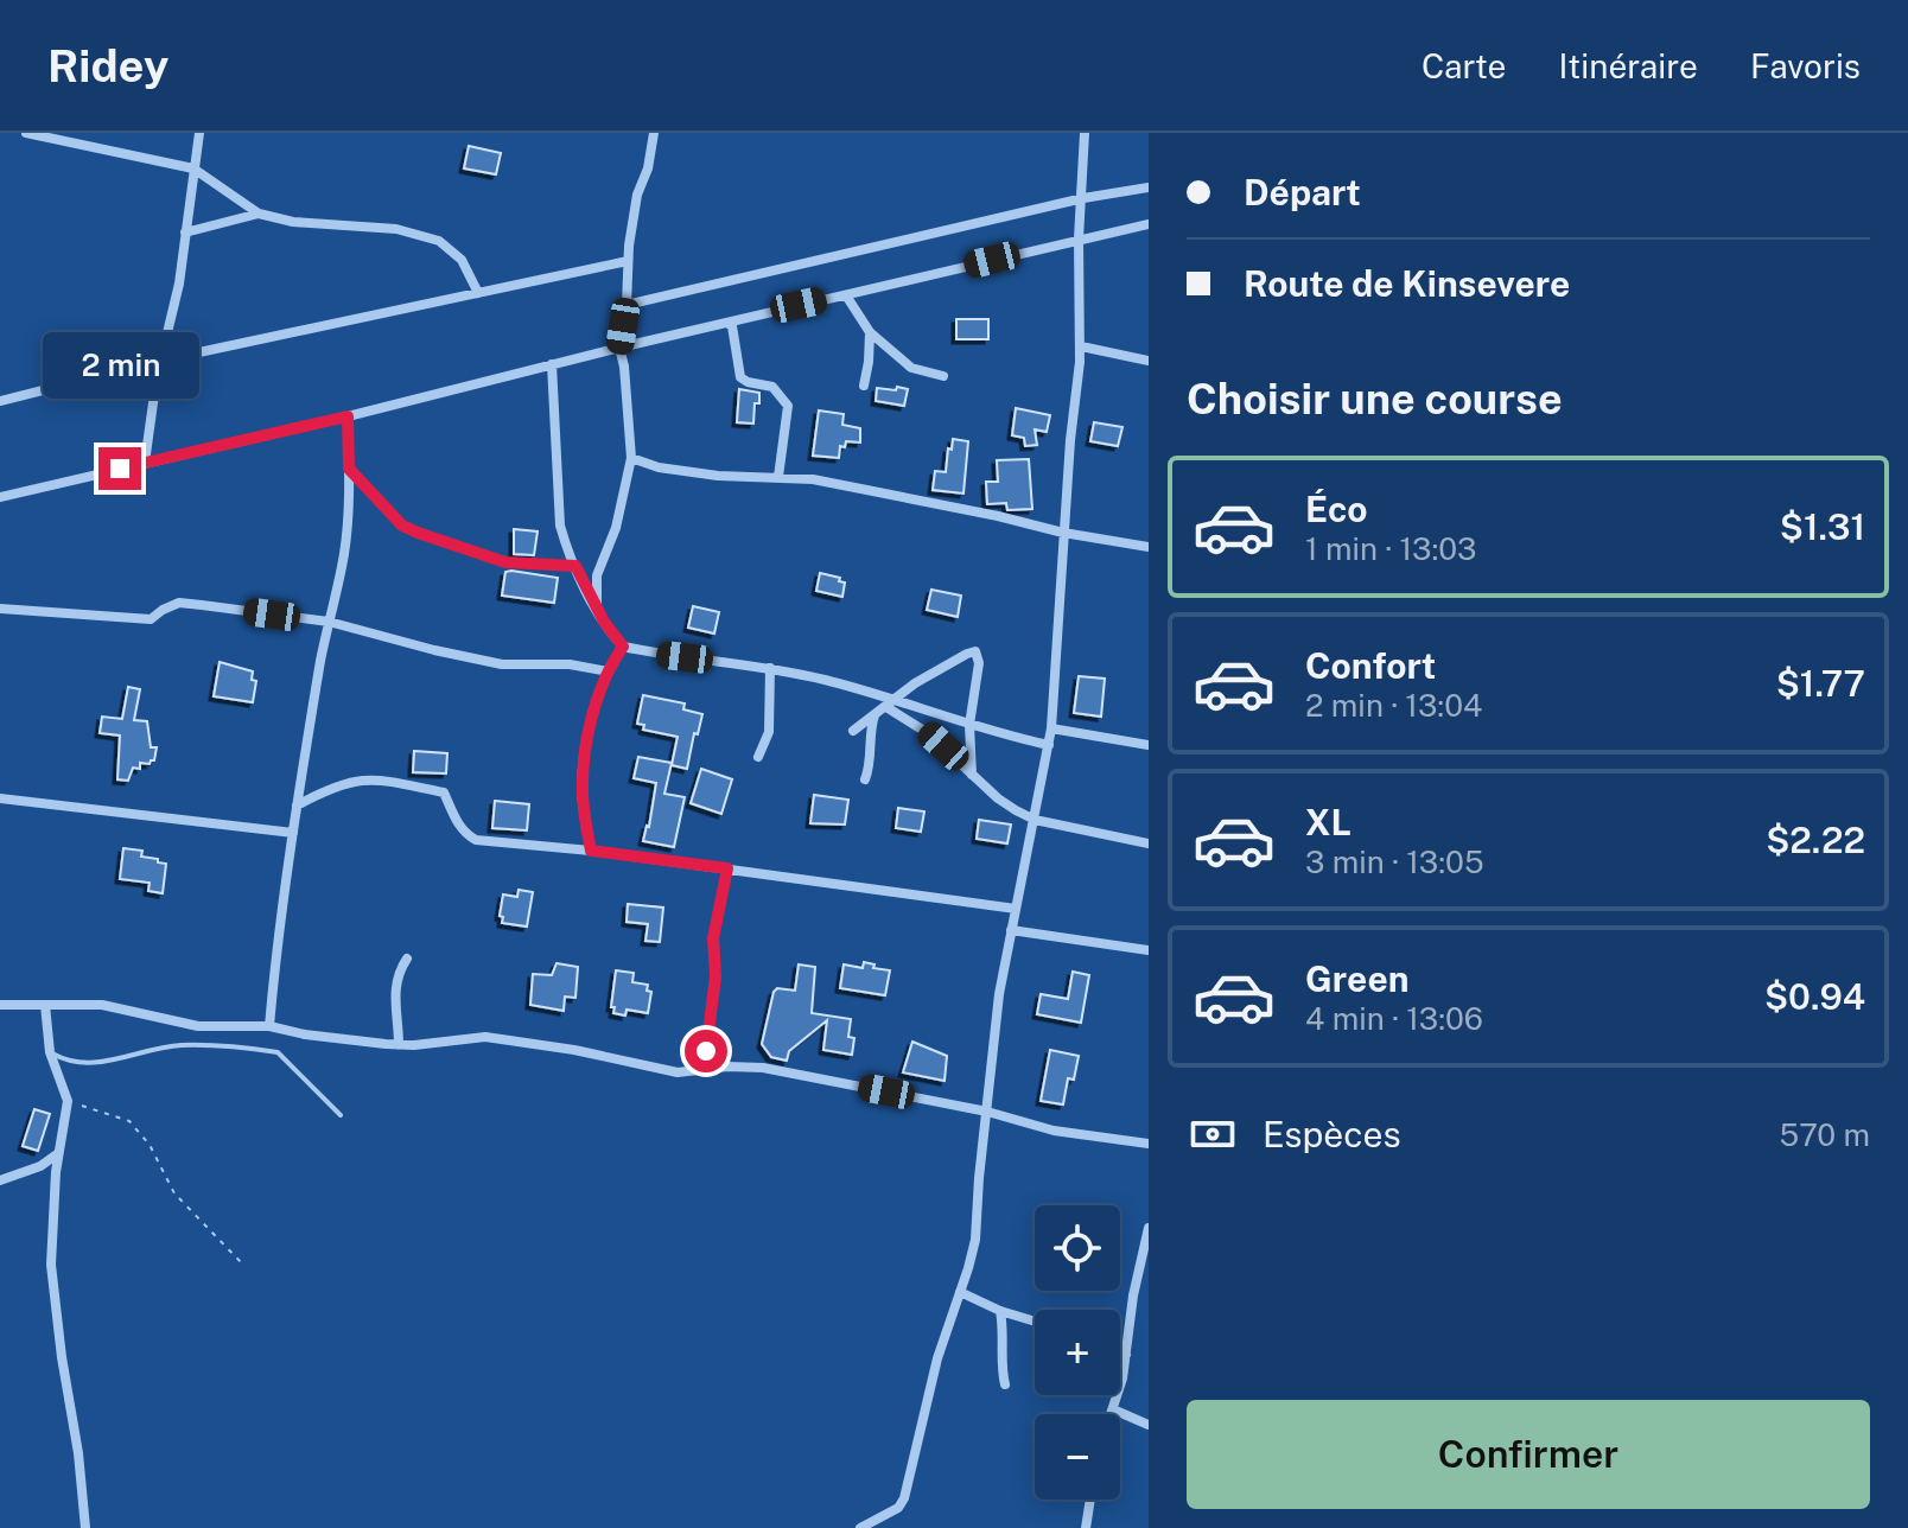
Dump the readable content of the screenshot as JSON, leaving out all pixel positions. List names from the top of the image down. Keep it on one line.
{"page":{"header":"Ridey","nav":["Carte","Itinéraire","Favoris"],"banner":["Départ","Route de Kinsevere"],"bubble":"2 min","heading":"Choisir une course","list":[{"name":"Éco","note":"1 min · 13:03","value":"$1.31"},{"name":"Confort","note":"2 min · 13:04","value":"$1.77"},{"name":"XL","note":"3 min · 13:05","value":"$2.22"},{"name":"Green","note":"4 min · 13:06","value":"$0.94"}],"pay":["Espèces","570 m"],"map_buttons":["+","−"],"buttons":"Confirmer"}}
